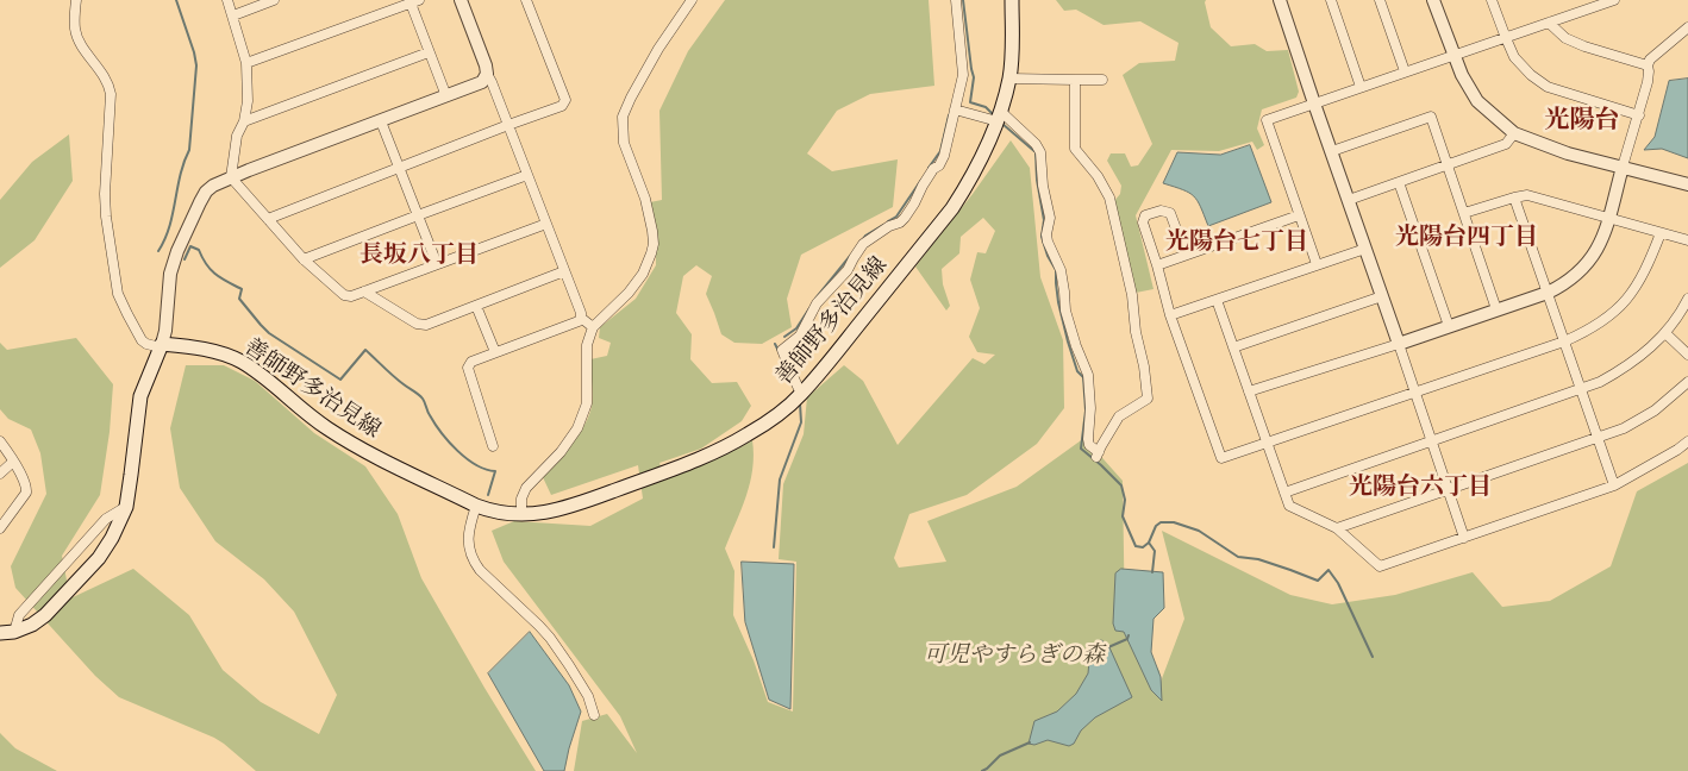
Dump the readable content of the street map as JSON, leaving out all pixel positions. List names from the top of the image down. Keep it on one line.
{"streets":{"main road":["善師野多治見線"]},"districts":["光陽台","光陽台四丁目","光陽台七丁目","長坂八丁目","光陽台六丁目"],"parks":["可児やすらぎの森"]}
